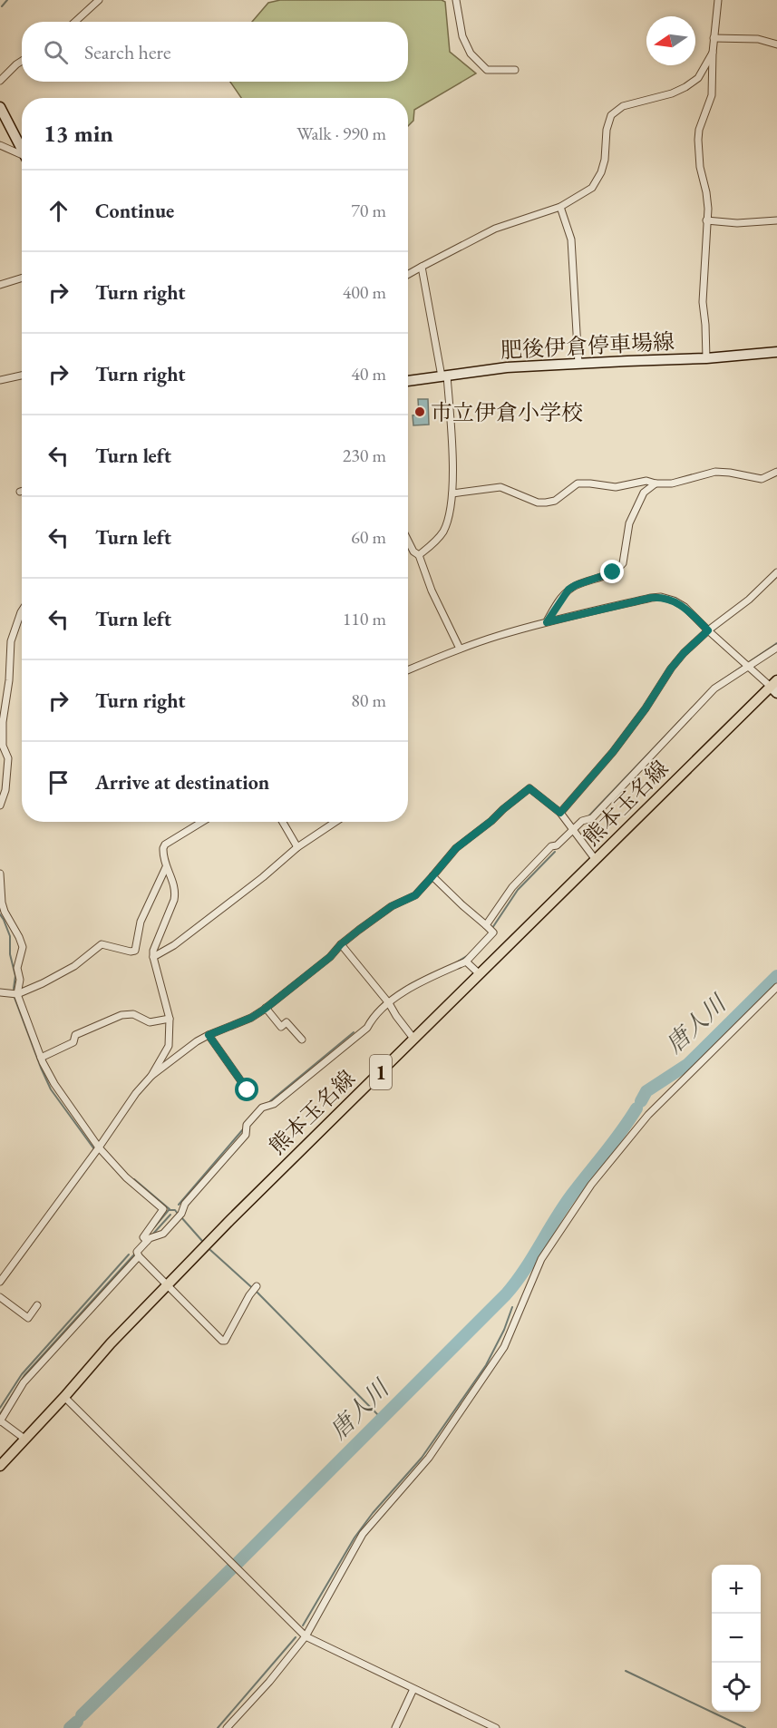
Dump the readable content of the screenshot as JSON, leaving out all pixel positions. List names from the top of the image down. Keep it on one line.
{"streets":{"main road":["肥後伊倉停車場線","熊本玉名線","1"]},"water":["唐人川"],"places":["市立伊倉小学校"],"north":"left","page":{"search":"Search here","heading":["13 min","Walk · 990 m"],"list":[["Continue","70 m"],["Turn right","400 m"],["Turn right","40 m"],["Turn left","230 m"],["Turn left","60 m"],["Turn left","110 m"],["Turn right","80 m"],"Arrive at destination"],"map_buttons":["+","−"]}}
